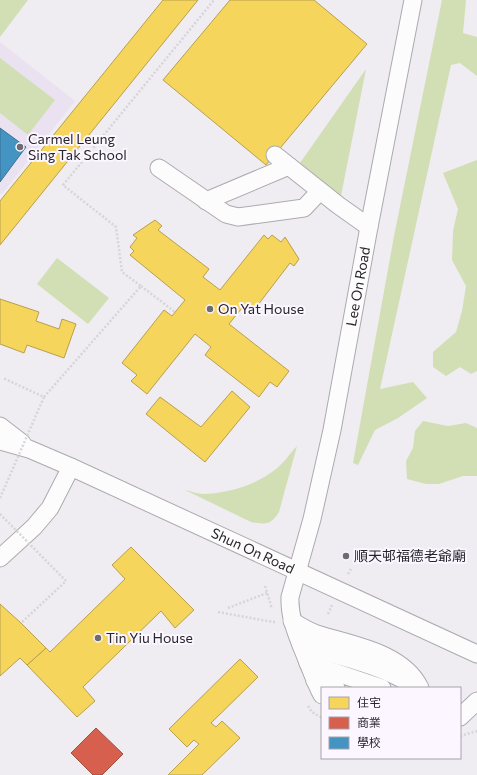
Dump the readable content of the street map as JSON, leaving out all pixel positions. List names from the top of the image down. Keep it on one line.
{"streets":{"street":["Lee On Road","Shun On Road"]},"crossings":[["Lee On Road","Shun On Road"]],"places":["Carmel Leung Sing Tak School","On Yat House","順天邨福德老爺廟","Tin Yiu House"],"legend":["住宅","商業","學校"]}
